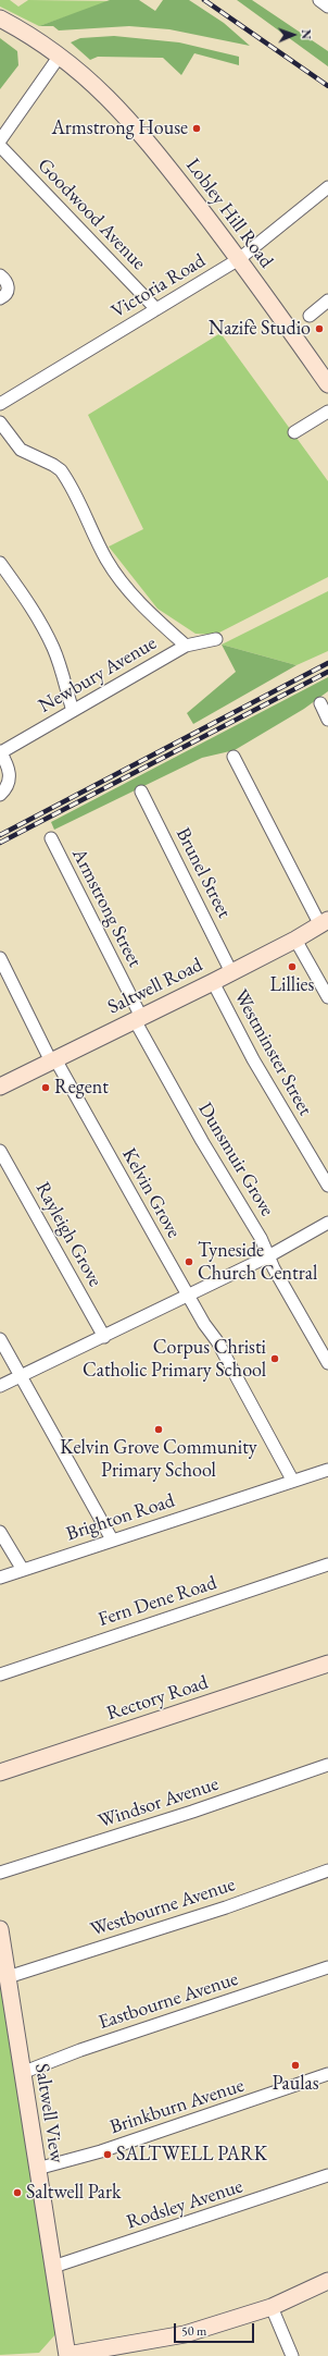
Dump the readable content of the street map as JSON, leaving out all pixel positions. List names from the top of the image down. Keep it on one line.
{"streets":{"street":["Lobley Hill Road","Goodwood Avenue","Victoria Road","Newbury Avenue","Brunel Street","Armstrong Street","Saltwell Road","Westminster Street","Dunsmuir Grove","Kelvin Grove","Rayleigh Grove","Brighton Road","Fern Dene Road","Rectory Road","Windsor Avenue","Westbourne Avenue","Eastbourne Avenue","Brinkburn Avenue","Saltwell View","Rodsley Avenue"]},"crossings":[["Lobley Hill Road","Victoria Road"],["Goodwood Avenue","Victoria Road"],["Brunel Street","Saltwell Road"],["Armstrong Street","Saltwell Road"],["Armstrong Street","Dunsmuir Grove"],["Saltwell Road","Westminster Street"],["Saltwell Road","Dunsmuir Grove"],["Saltwell Road","Kelvin Grove"],["Kelvin Grove","Brighton Road"],["Westbourne Avenue","Saltwell View"],["Eastbourne Avenue","Saltwell View"],["Brinkburn Avenue","Saltwell View"],["Saltwell View","Rodsley Avenue"]],"places":["Armstrong House","Nazifè Studio","Lillies","Regent","Tyneside Church Central","Corpus Christi Catholic Primary School","Kelvin Grove Community Primary School","Paulas","SALTWELL PARK","Saltwell Park"],"scale_bar":"50 m","north":"right"}
